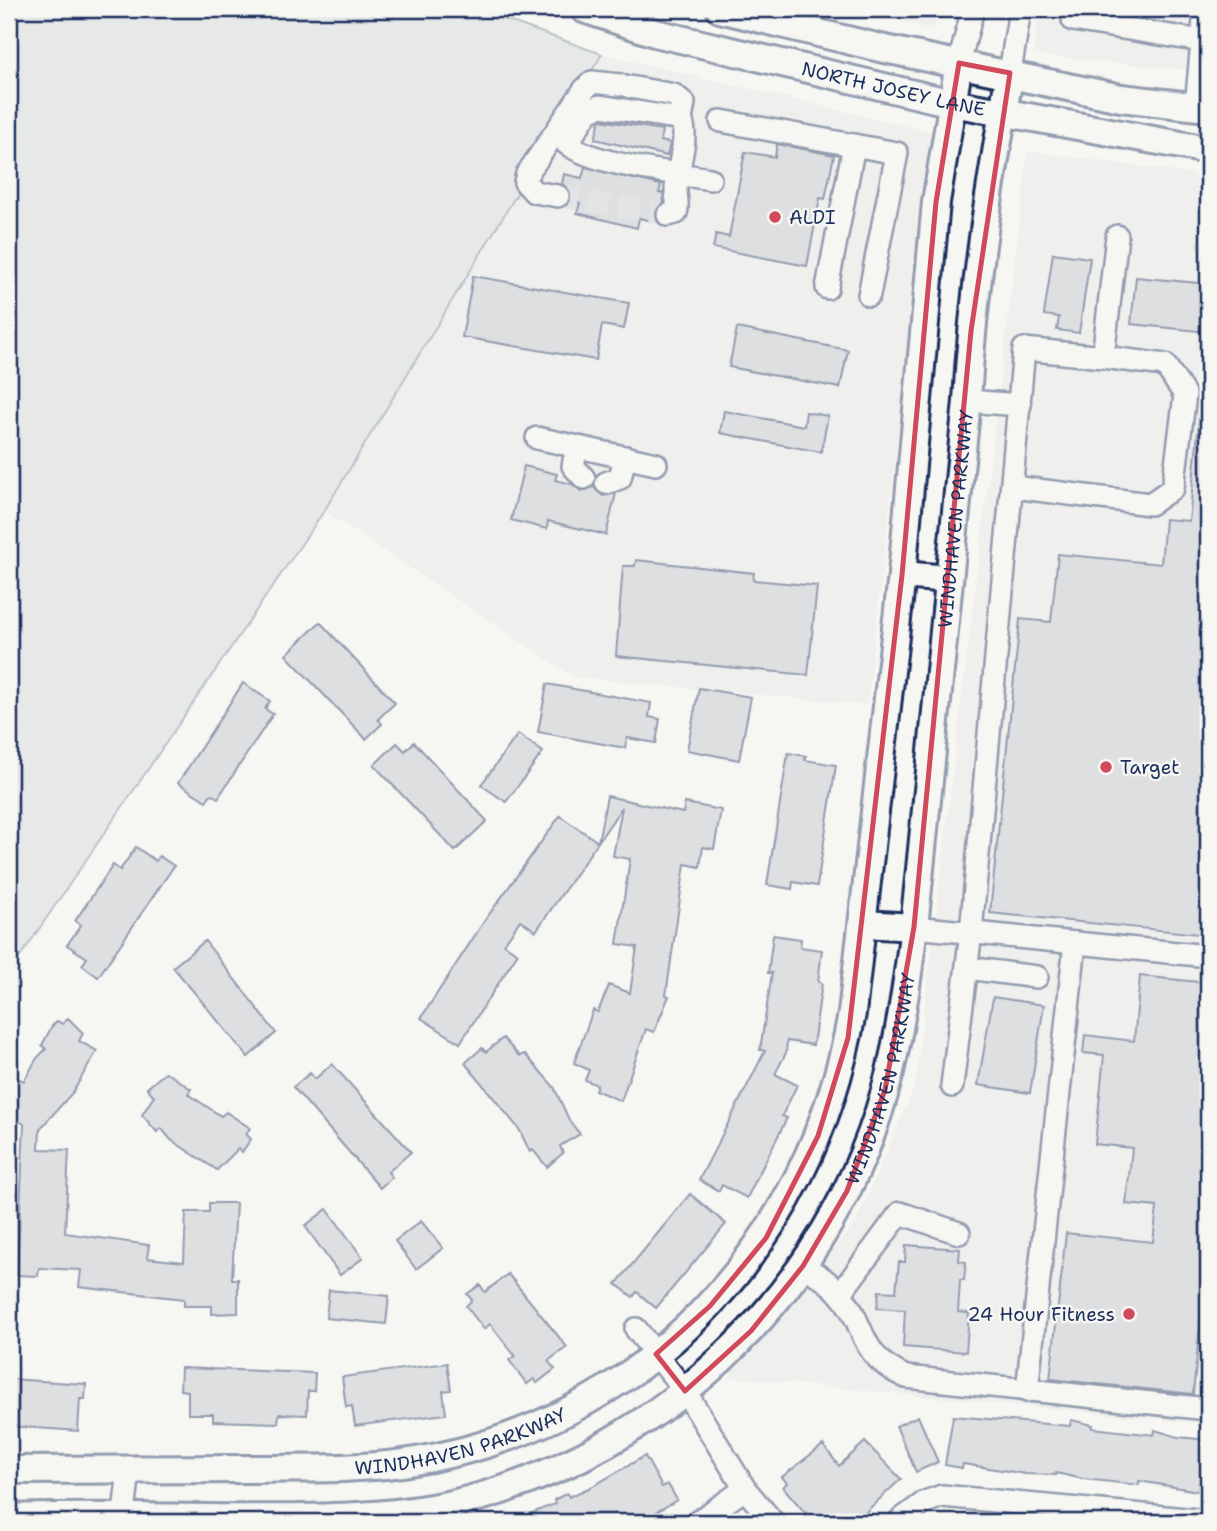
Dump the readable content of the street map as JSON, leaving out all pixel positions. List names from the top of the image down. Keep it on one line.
{"streets":{"main road":["NORTH JOSEY LANE","WINDHAVEN PARKWAY"]},"crossings":[["NORTH JOSEY LANE","WINDHAVEN PARKWAY"]],"places":["ALDI","Target","24 Hour Fitness"]}
